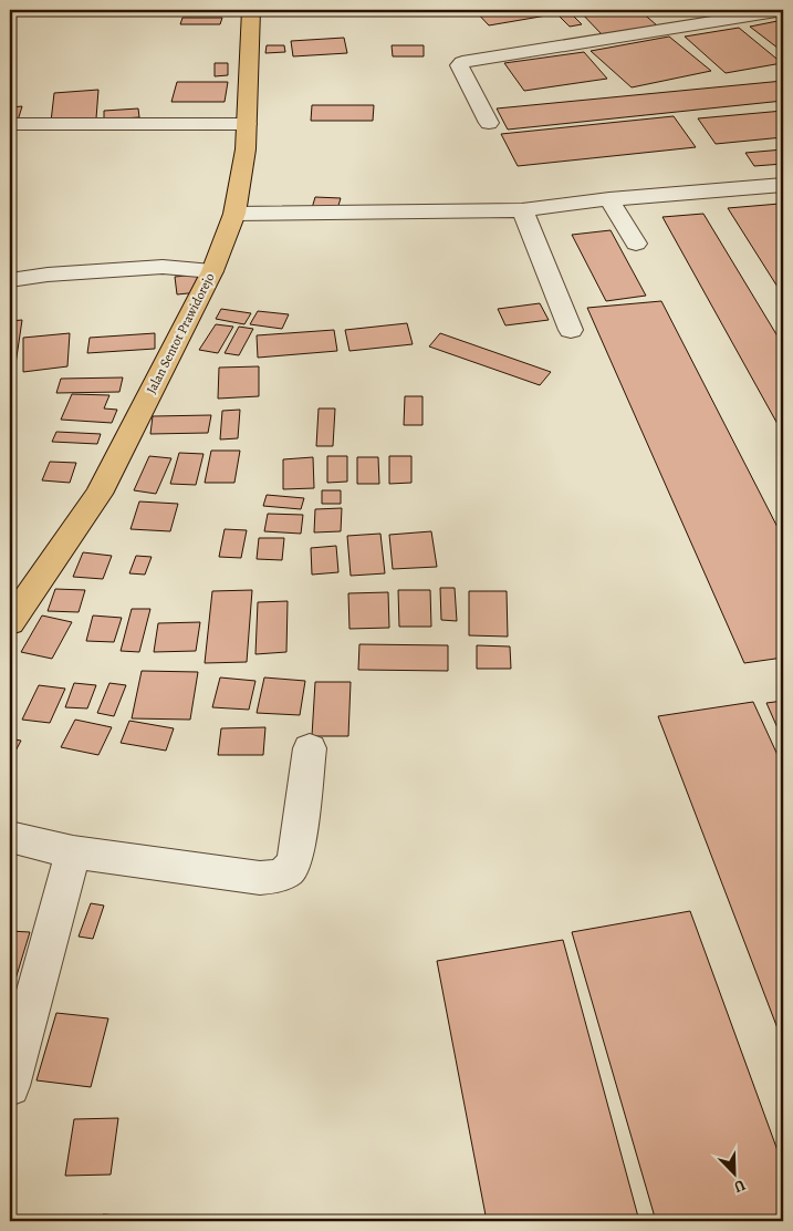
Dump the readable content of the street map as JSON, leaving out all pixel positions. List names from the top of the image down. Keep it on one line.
{"streets":{"main road":["Jalan Sentot Prawidorejo"]},"north":"bottom right"}
